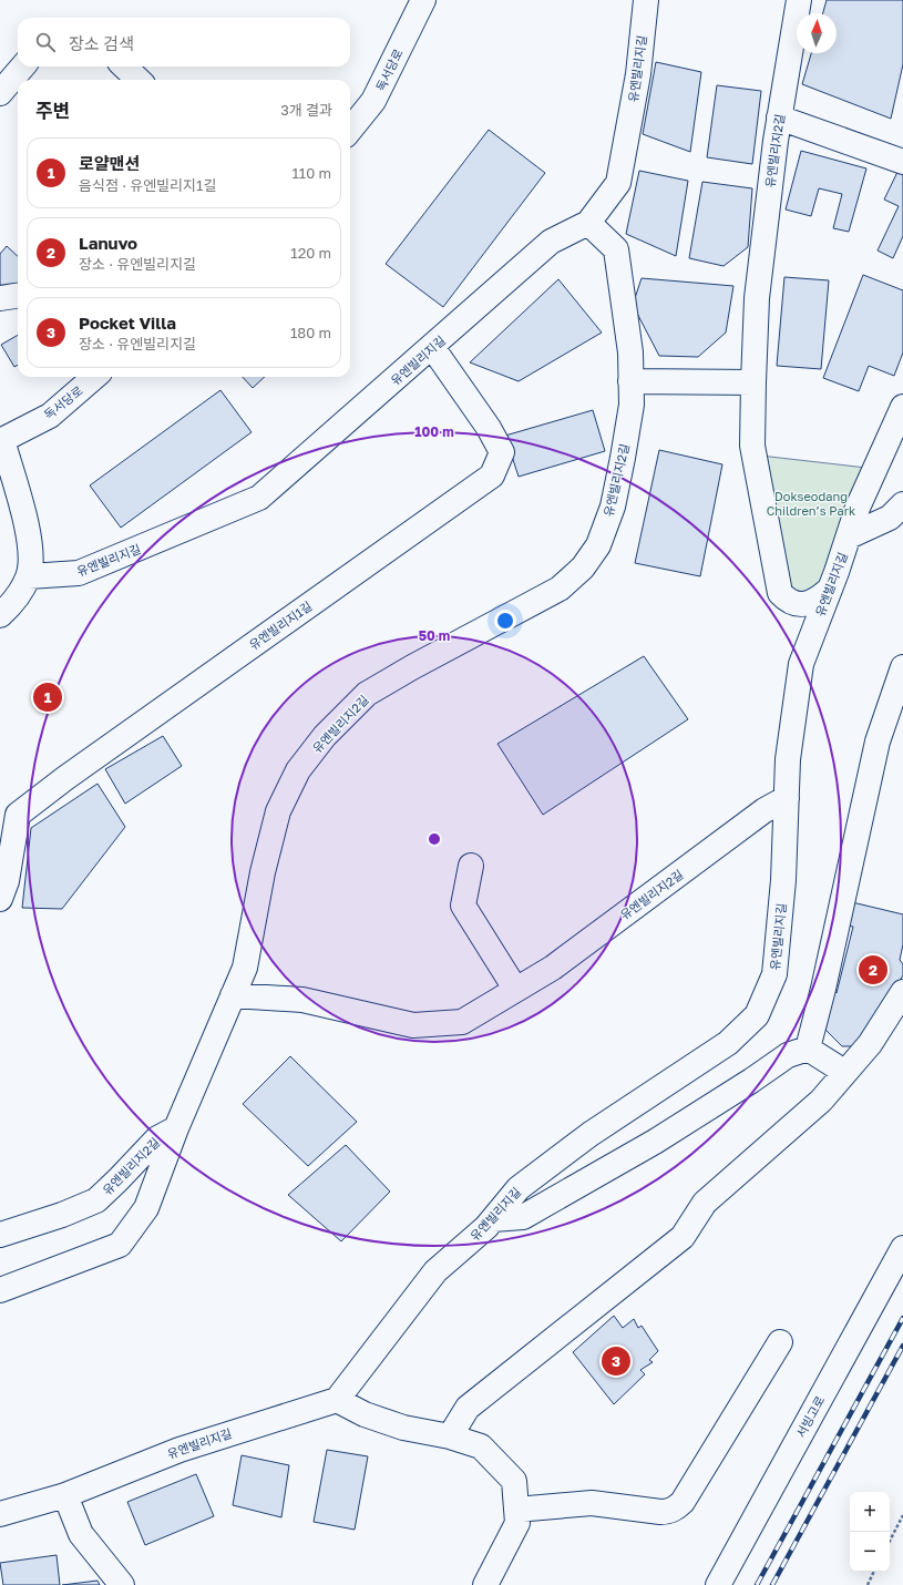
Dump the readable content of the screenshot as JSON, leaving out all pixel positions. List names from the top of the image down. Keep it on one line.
{"streets":{"street":["유엔빌리지길","독서당로","유엔빌리지2길","유엔빌리지1길","서빙고로"]},"crossings":[["유엔빌리지길","유엔빌리지2길"],["유엔빌리지길","유엔빌리지1길"]],"parks":["Dokseodang Children’s Park"],"north":"top","page":{"search":"장소 검색","heading":["주변","3개 결과"],"list":[{"mark":"1","name":"로얄맨션","note":"음식점 · 유엔빌리지1길","value":"110 m"},{"mark":"2","name":"Lanuvo","note":"장소 · 유엔빌리지길","value":"120 m"},{"mark":"3","name":"Pocket Villa","note":"장소 · 유엔빌리지길","value":"180 m"}],"pins":["1","2","3"],"map_buttons":["+","−"]},"rings":["100 m","50 m"]}
